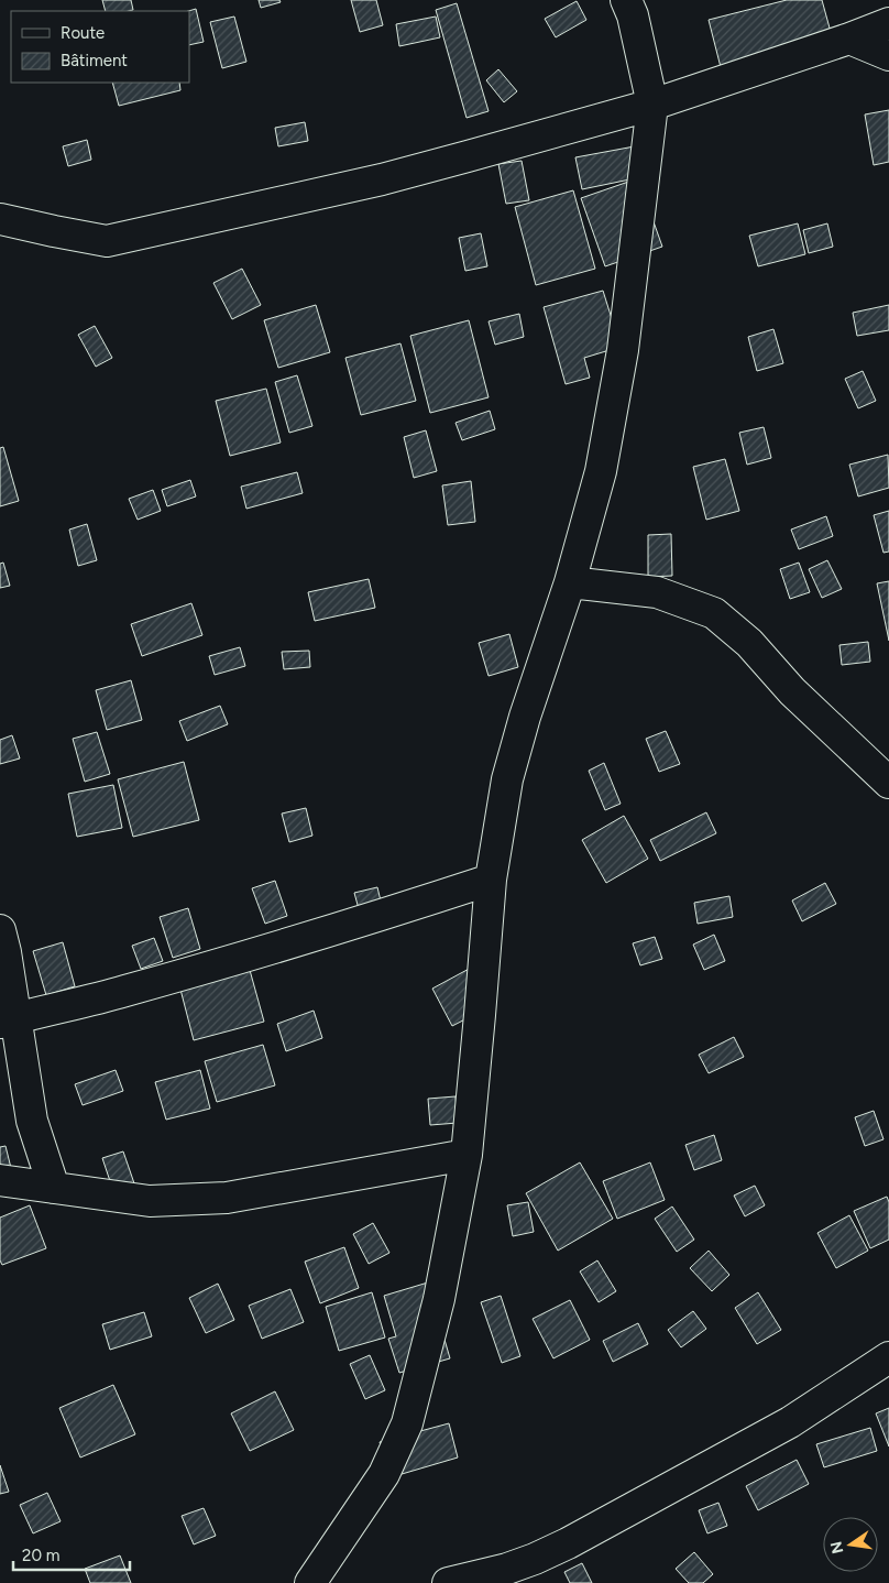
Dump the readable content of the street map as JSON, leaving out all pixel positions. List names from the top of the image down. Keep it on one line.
{"legend":["Route","Bâtiment"],"scale_bar":"20 m","north":"left"}
